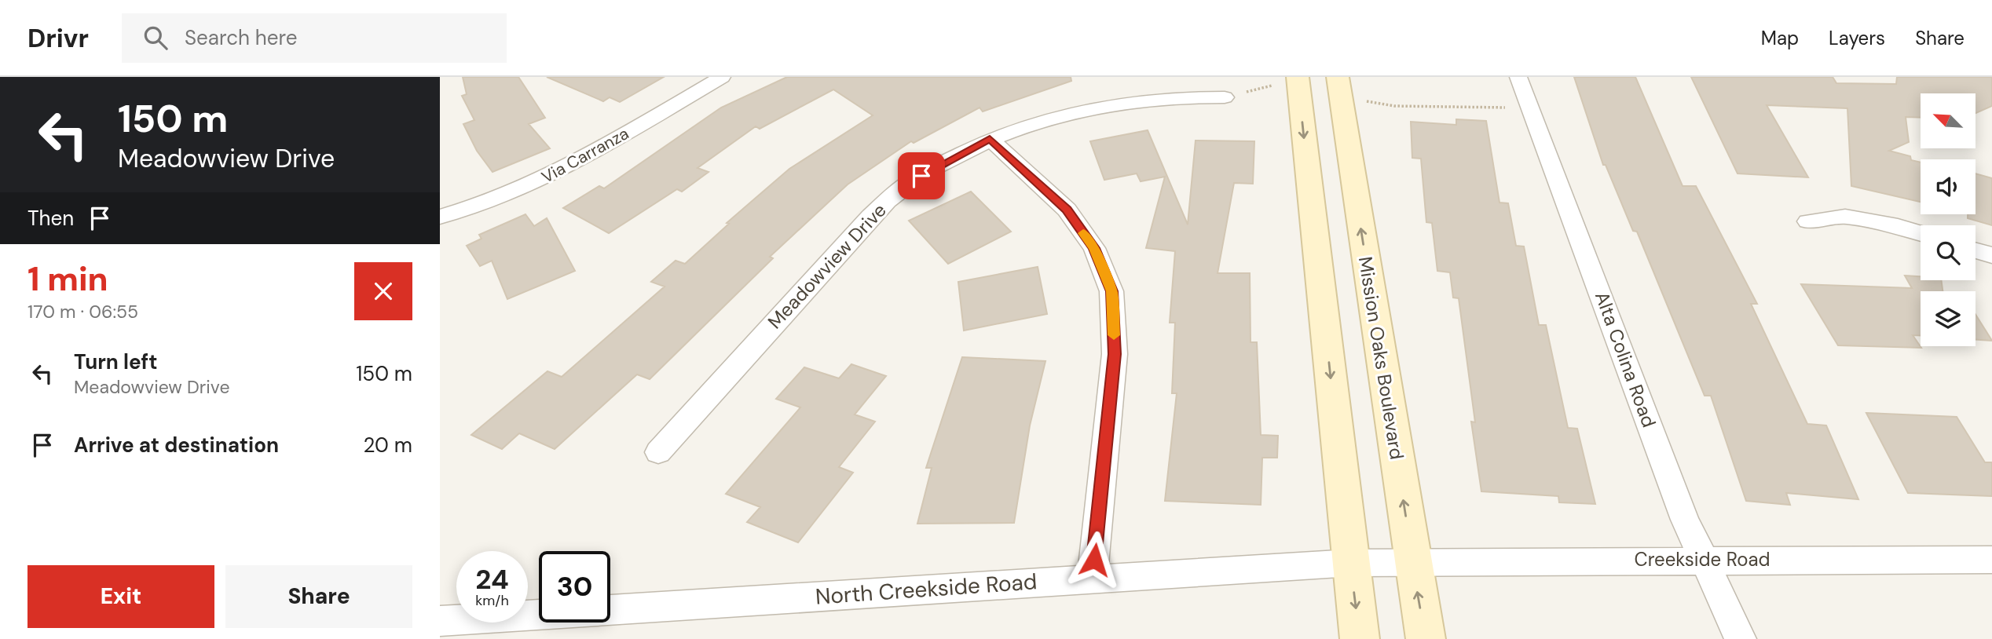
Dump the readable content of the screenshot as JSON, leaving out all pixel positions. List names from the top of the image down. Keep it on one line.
{"streets":{"main road":["Mission Oaks Boulevard"],"street":["Via Carranza","Meadowview Drive","Alta Colina Road","Creekside Road","North Creekside Road"]},"crossings":[["Mission Oaks Boulevard","Creekside Road"],["Mission Oaks Boulevard","North Creekside Road"],["Alta Colina Road","Creekside Road"],["Creekside Road","North Creekside Road"]],"north":"top left","page":{"header":"Drivr","search":"Search here","nav":["Map","Layers","Share"],"turn":["150 m","Meadowview Drive"],"then":"Then","heading":["1 min","170 m · 06:55"],"list":[{"name":"Turn left","note":"Meadowview Drive","value":"150 m"},{"name":"Arrive at destination","value":"20 m"}],"speed":"24 km/h","limit":"30","buttons":["Exit","Share"]}}
